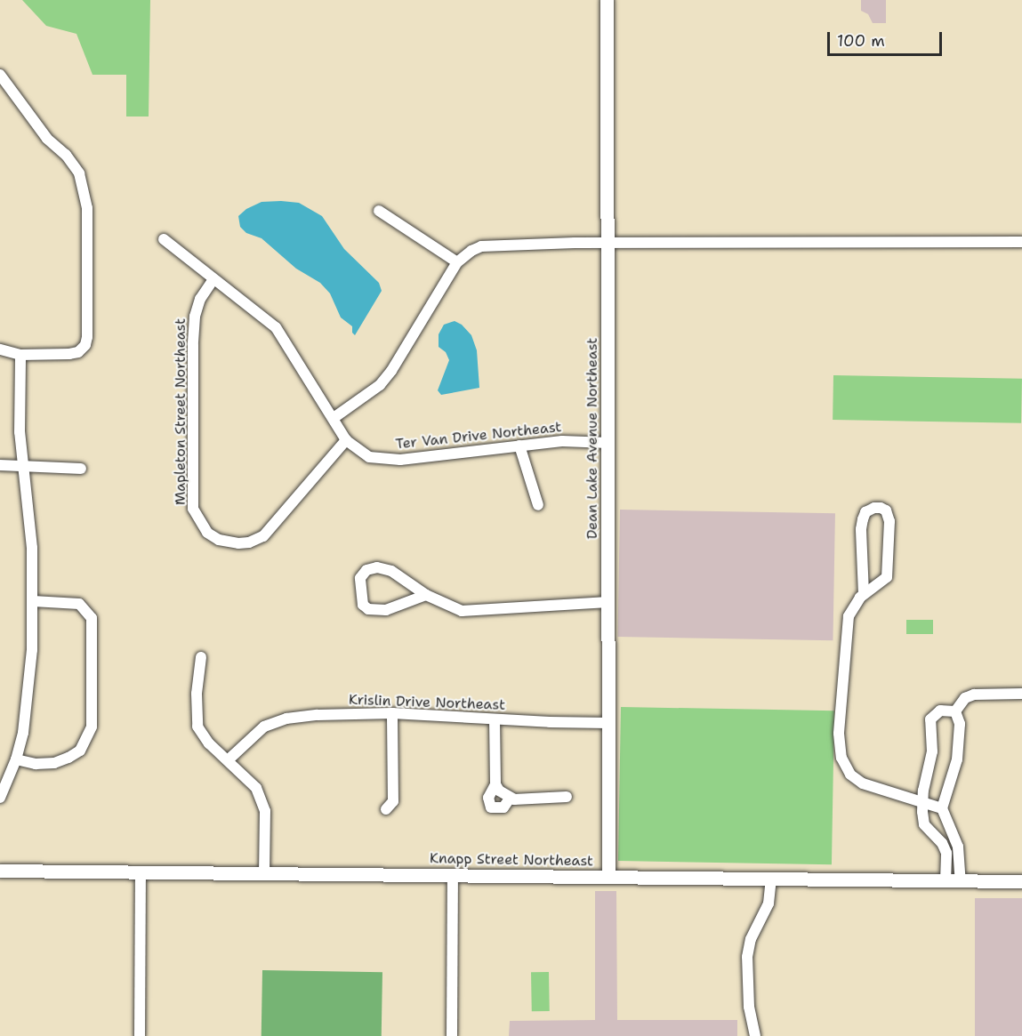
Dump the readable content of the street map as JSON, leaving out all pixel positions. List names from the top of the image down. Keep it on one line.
{"streets":{"main road":["Dean Lake Avenue Northeast","Knapp Street Northeast"],"street":["Mapleton Street Northeast","Ter Van Drive Northeast","Krislin Drive Northeast"]},"crossings":[["Mapleton Street Northeast","Ter Van Drive Northeast"],["Ter Van Drive Northeast","Dean Lake Avenue Northeast"],["Dean Lake Avenue Northeast","Krislin Drive Northeast"],["Dean Lake Avenue Northeast","Knapp Street Northeast"]],"scale_bar":"100 m"}
